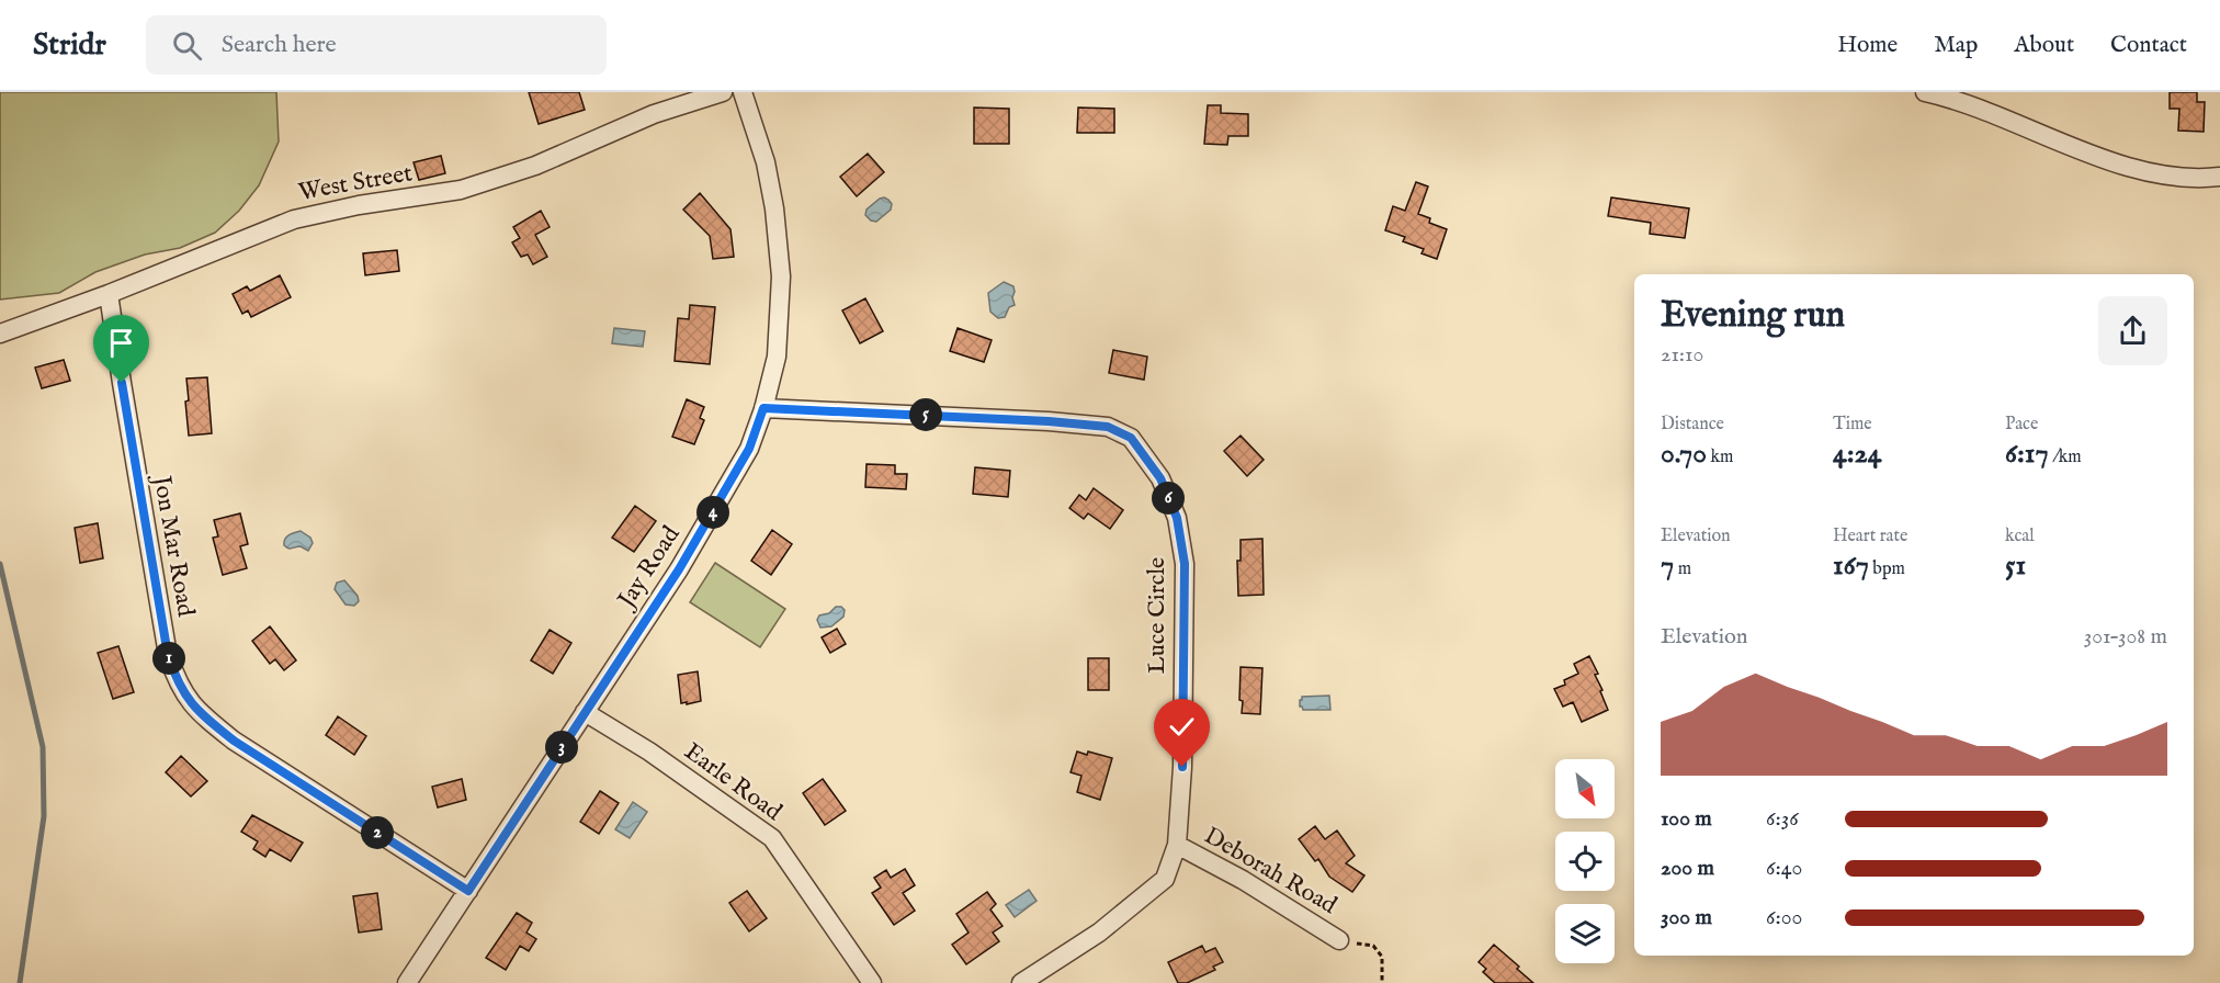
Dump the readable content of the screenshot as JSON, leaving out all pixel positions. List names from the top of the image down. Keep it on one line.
{"streets":{"street":["West Street","Jon Mar Road","Jay Road","Luce Circle","Earle Road","Deborah Road"]},"crossings":[["West Street","Jon Mar Road"],["Jon Mar Road","Jay Road"],["Jay Road","Luce Circle"],["Jay Road","Earle Road"],["Luce Circle","Deborah Road"]],"north":"bottom right","page":{"header":"Stridr","search":"Search here","nav":["Home","Map","About","Contact"],"heading":["Evening run","21:10"],"stats":[["Distance","0.70 km"],["Time","4:24"],["Pace","6:17 /km"],["Elevation","7 m"],["Heart rate","167 bpm"],["kcal","51"]],"pins":["5","6","4","1","3","2"],"chart":["Elevation","301–308 m"],"list":[{"name":"100 m","note":"6:36"},{"name":"200 m","note":"6:40"},{"name":"300 m","note":"6:00"}]}}
